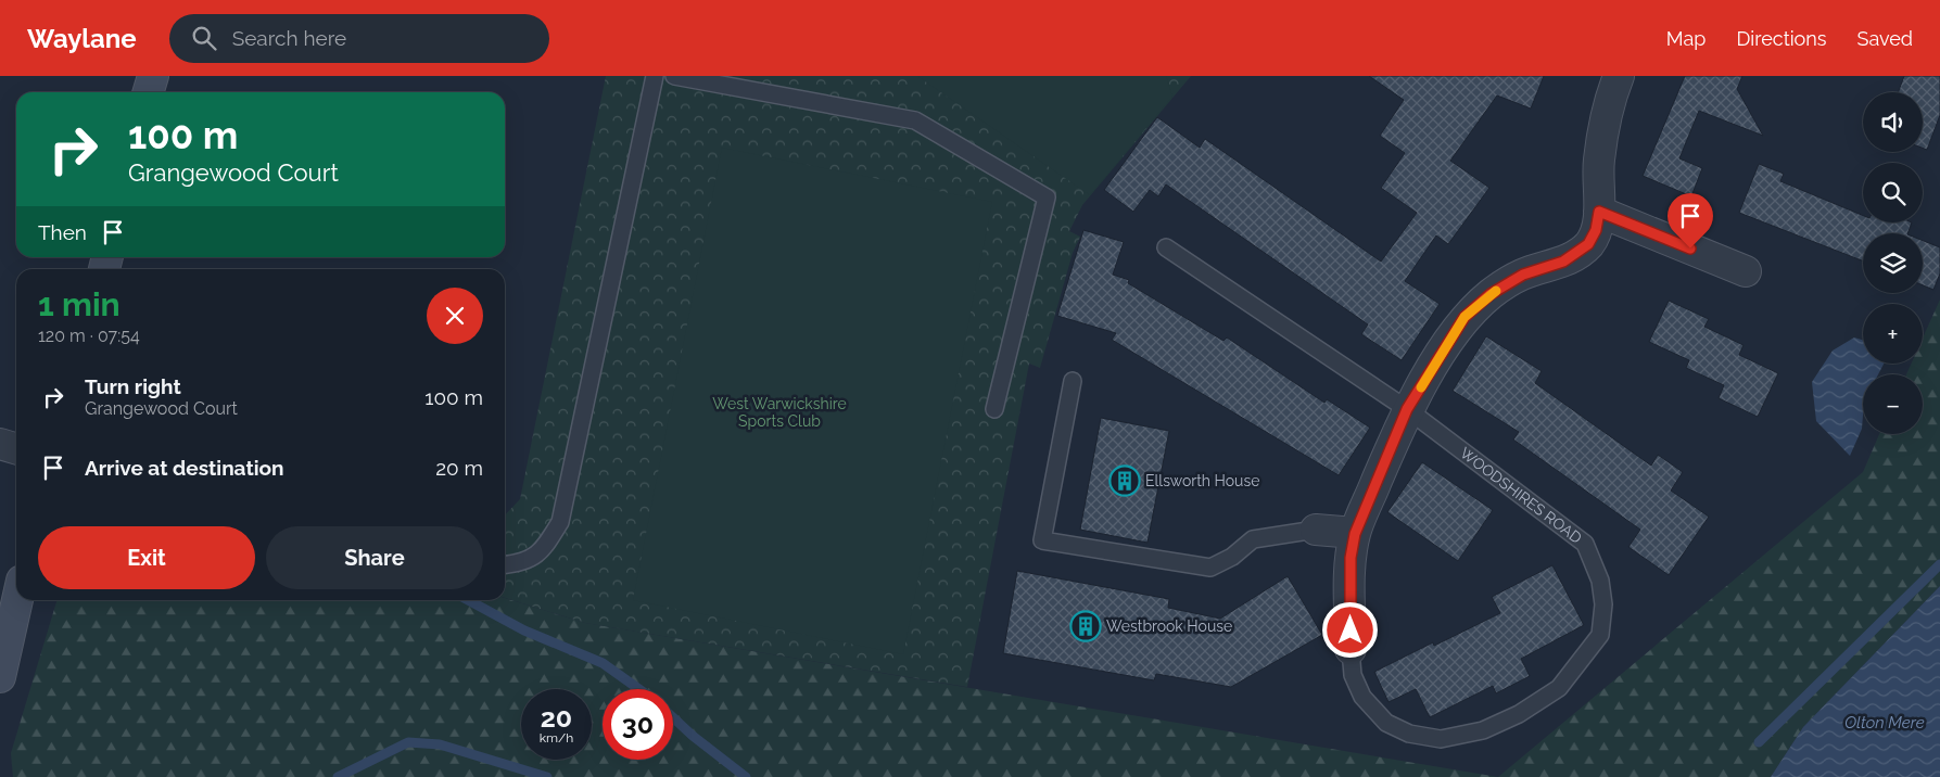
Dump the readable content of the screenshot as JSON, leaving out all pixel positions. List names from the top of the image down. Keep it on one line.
{"streets":{"street":["WOODSHIRES ROAD"]},"water":["Olton Mere"],"parks":["West Warwickshire Sports Club"],"places":{"building":["Ellsworth House","Westbrook House"]},"page":{"header":"Waylane","search":"Search here","nav":["Map","Directions","Saved"],"map_buttons":["+","−"],"turn":["100 m","Grangewood Court"],"then":"Then","heading":["1 min","120 m · 07:54"],"list":[{"name":"Turn right","note":"Grangewood Court","value":"100 m"},{"name":"Arrive at destination","value":"20 m"}],"buttons":["Exit","Share"],"speed":"20 km/h","limit":"30"}}
